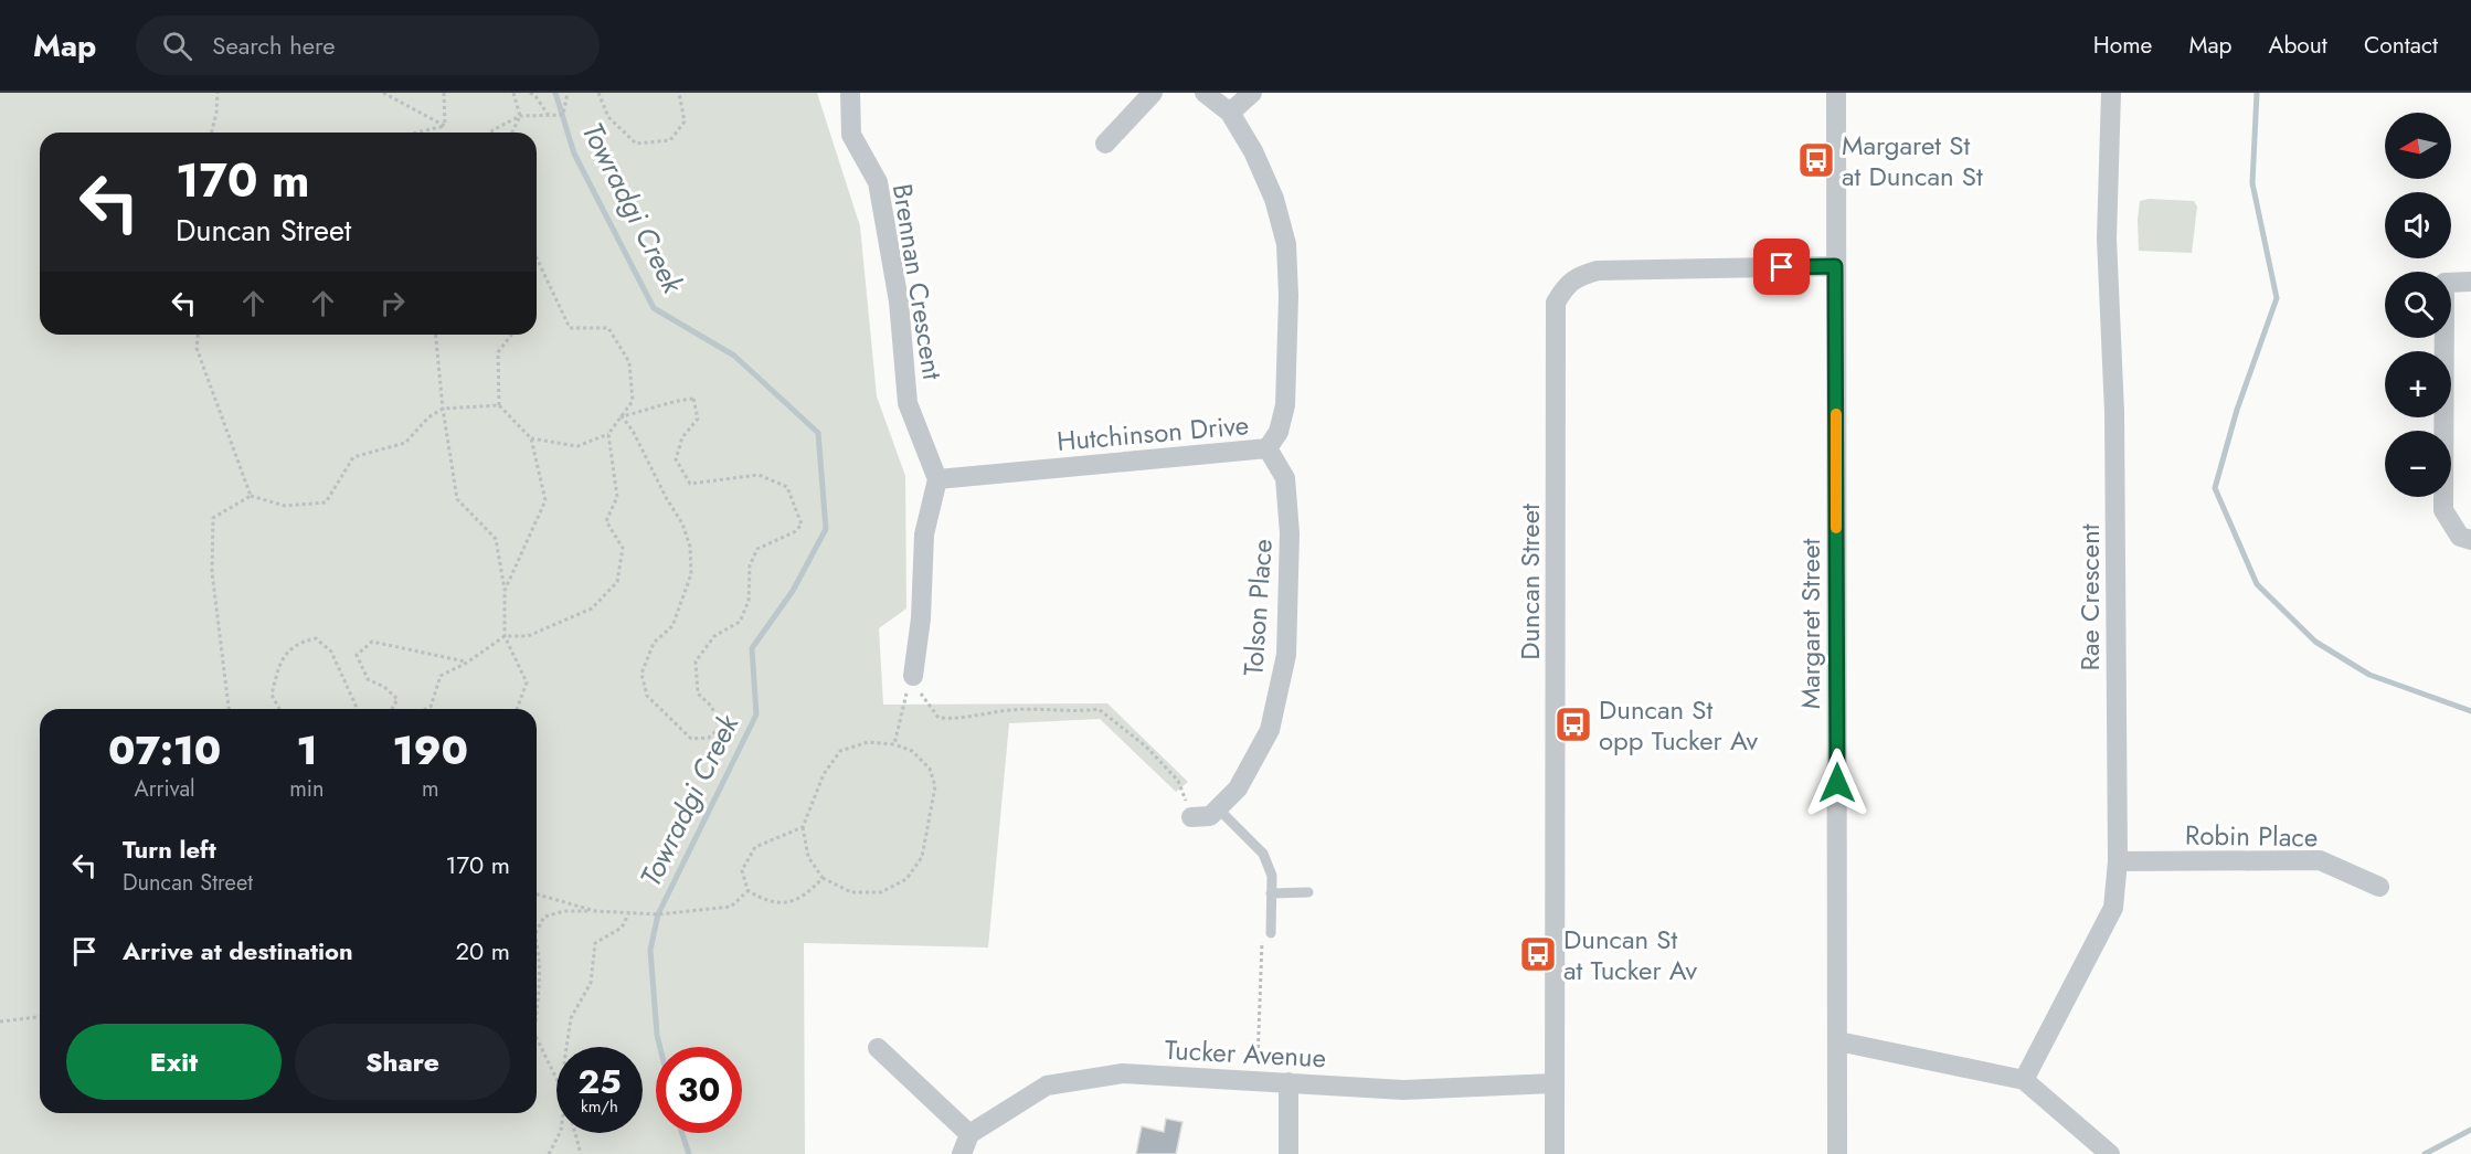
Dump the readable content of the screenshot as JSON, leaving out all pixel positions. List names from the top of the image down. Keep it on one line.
{"streets":{"street":["Brennan Crescent","Hutchinson Drive","Duncan Street","Rae Crescent","Tolson Place","Margaret Street","Robin Place","Tucker Avenue"]},"crossings":[["Brennan Crescent","Hutchinson Drive"],["Hutchinson Drive","Tolson Place"],["Duncan Street","Margaret Street"],["Duncan Street","Tucker Avenue"],["Rae Crescent","Robin Place"]],"water":["Towradgi Creek"],"places":{"bus stop":["Margaret St at Duncan St","Duncan St opp Tucker Av","Duncan St at Tucker Av"]},"north":"left","page":{"header":"Map","search":"Search here","nav":["Home","Map","About","Contact"],"map_buttons":["+","−"],"turn":["170 m","Duncan Street"],"eta":["07:10","Arrival","1","min","190","m"],"list":[{"name":"Turn left","note":"Duncan Street","value":"170 m"},{"name":"Arrive at destination","value":"20 m"}],"buttons":["Exit","Share"],"speed":"25 km/h","limit":"30"}}
